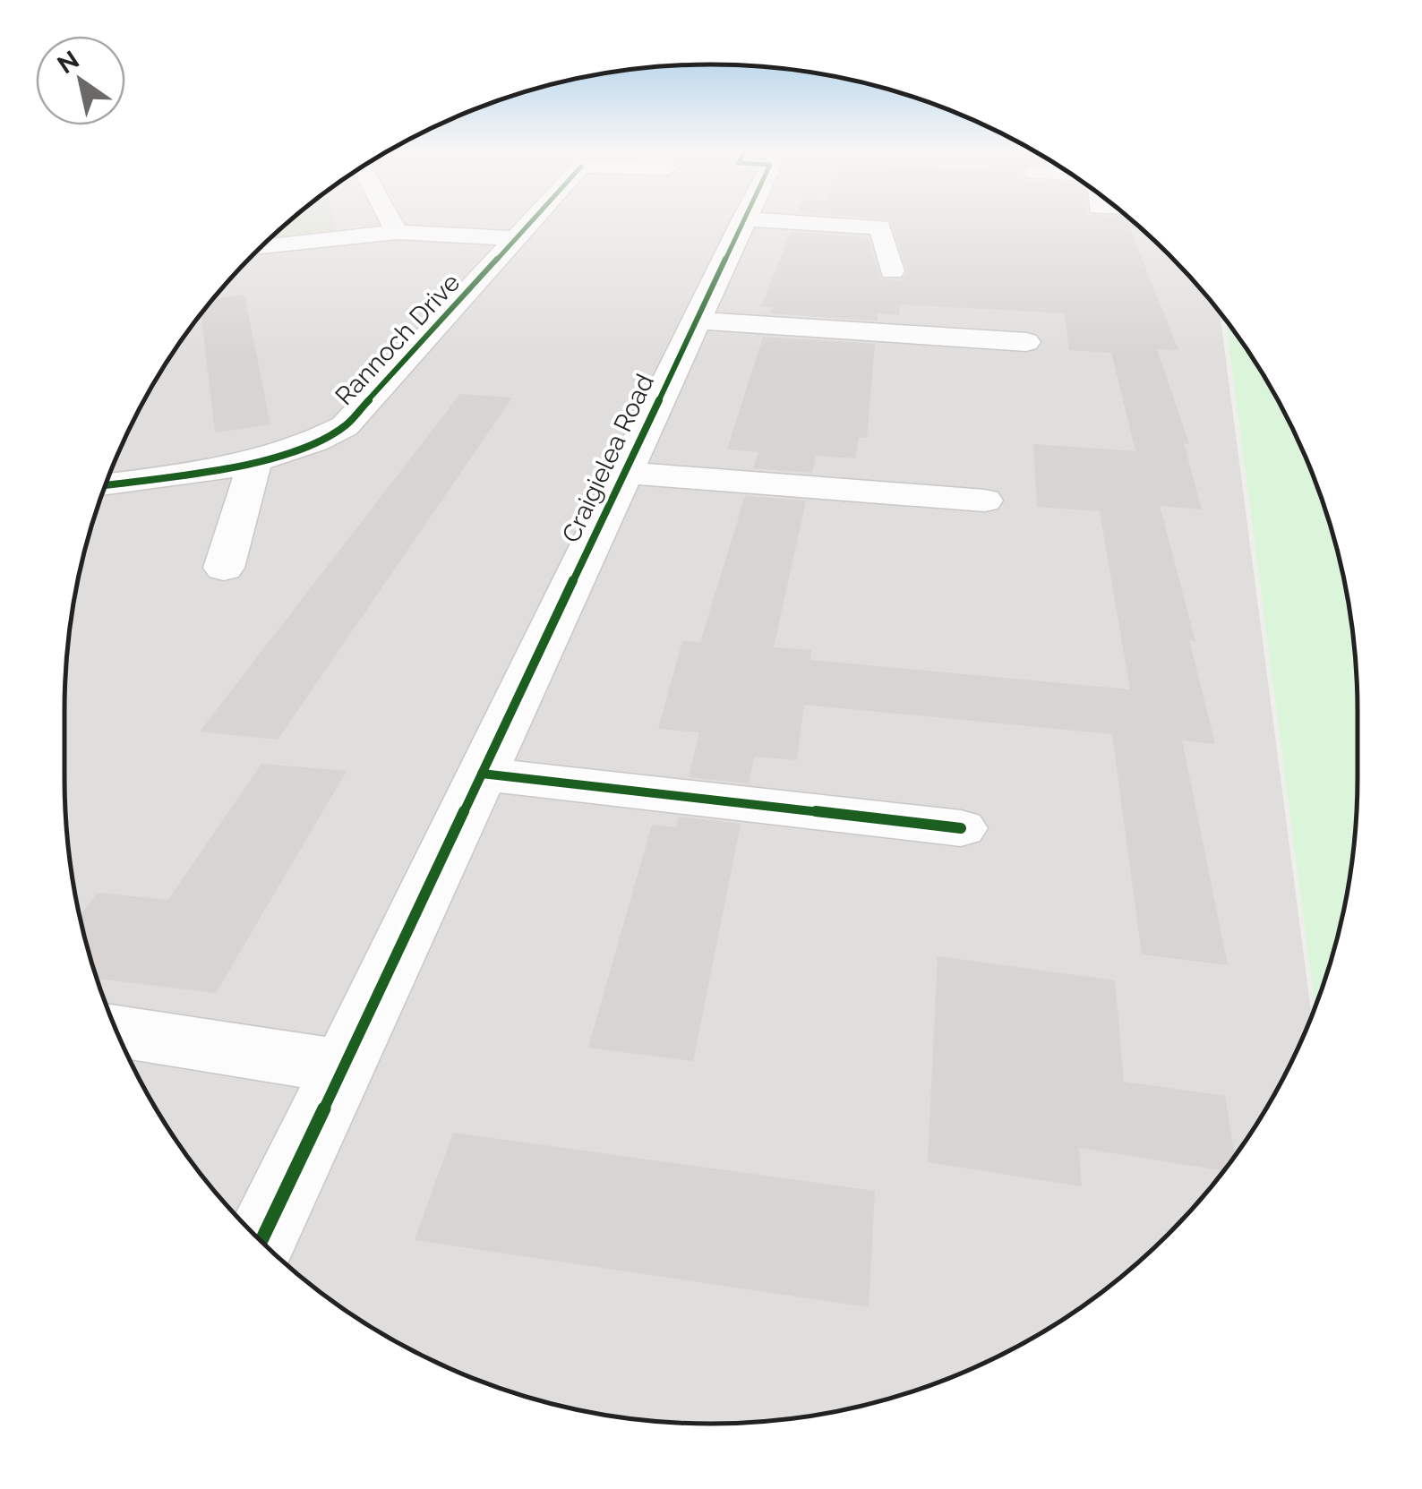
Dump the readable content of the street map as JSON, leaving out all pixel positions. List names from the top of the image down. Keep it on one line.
{"streets":{"street":["Rannoch Drive","Craigielea Road"]},"north":"top left"}
